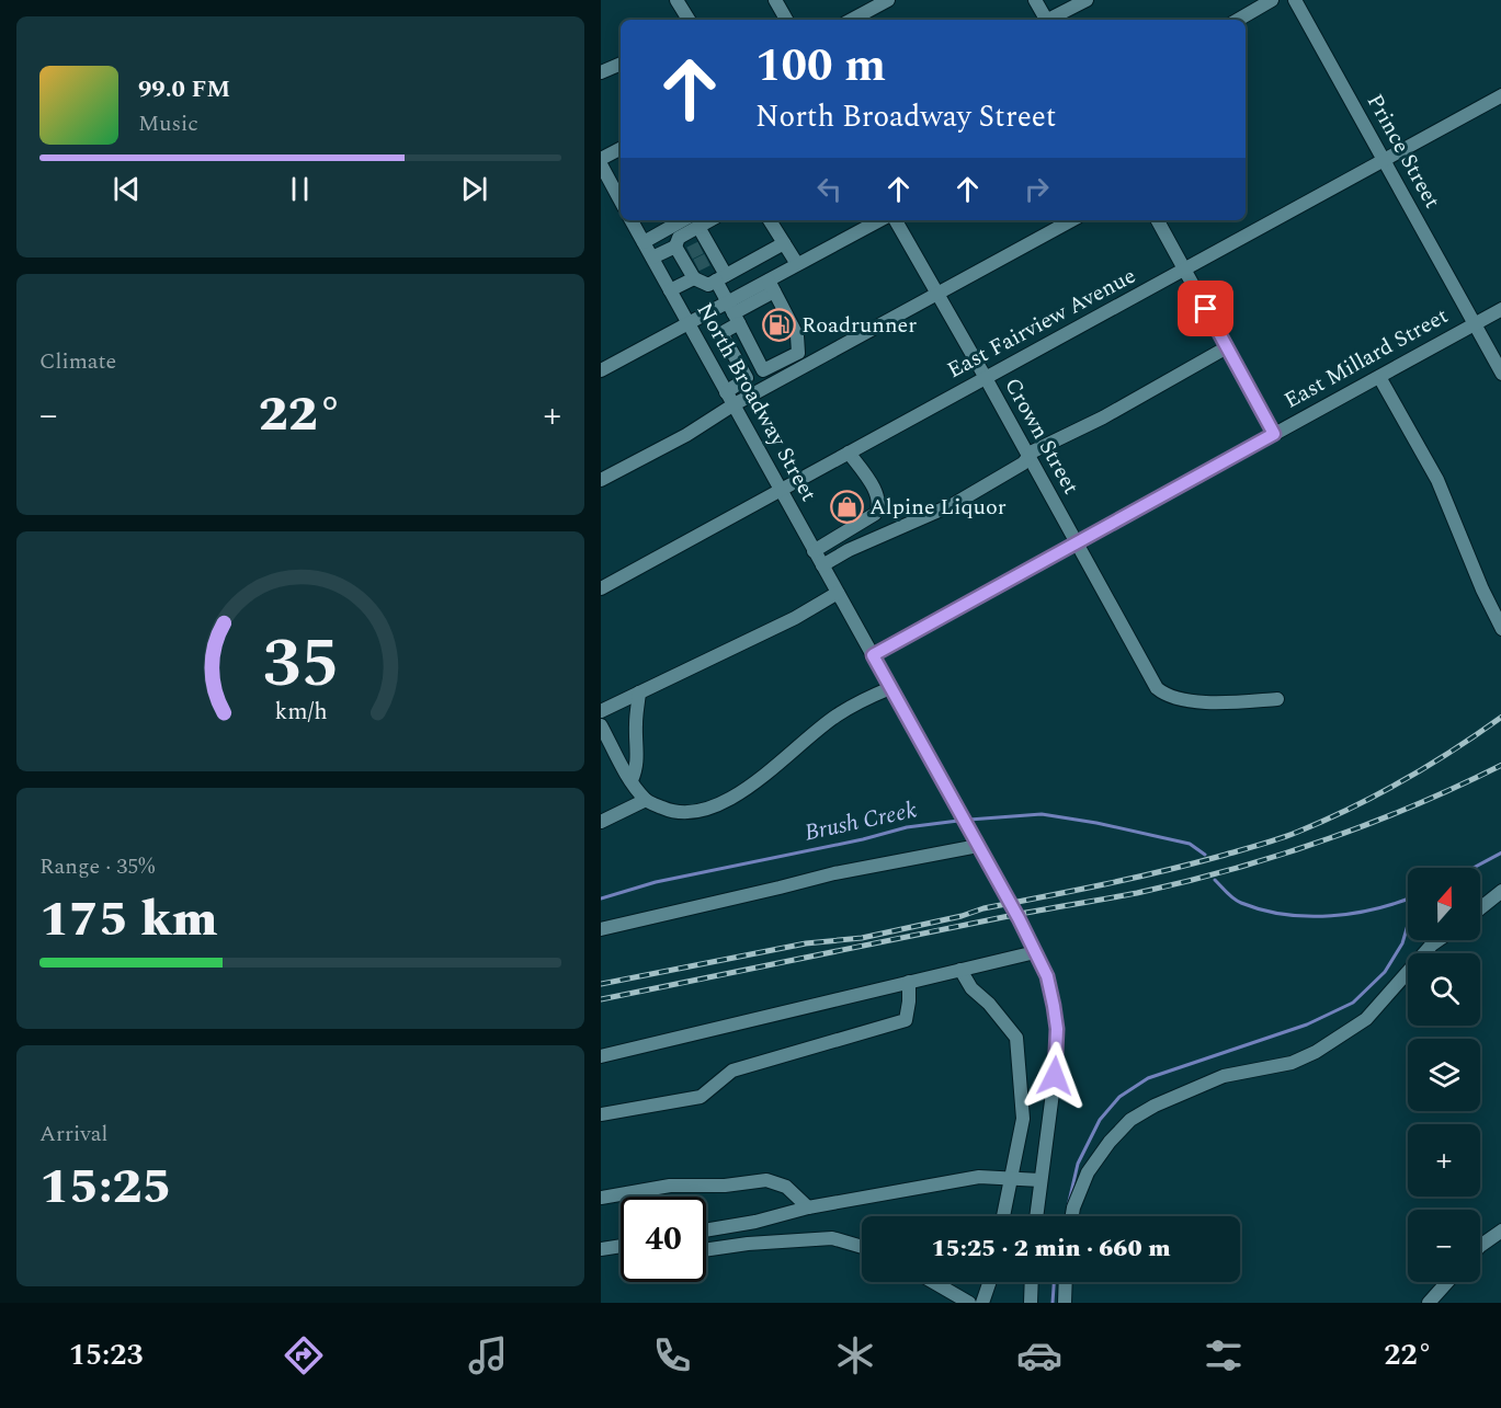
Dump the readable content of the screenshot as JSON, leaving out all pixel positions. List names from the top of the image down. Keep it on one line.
{"streets":{"street":["Prince Street","East Fairview Avenue","East Millard Street","North Broadway Street","Crown Street"]},"crossings":[["Prince Street","East Fairview Avenue"],["Prince Street","East Millard Street"],["East Fairview Avenue","North Broadway Street"],["East Fairview Avenue","Crown Street"],["East Millard Street","North Broadway Street"],["East Millard Street","Crown Street"]],"water":["Brush Creek"],"places":{"fuel station":["Roadrunner"],"shop":["Alpine Liquor"]},"north":"top","page":{"turn":["100 m","North Broadway Street"],"song":["99.0 FM","Music"],"tile":["Climate",["Range · 35%","175 km"],["Arrival","15:25"]],"heat":["−","22°","+"],"map_buttons":["+","−"],"limit":"40","trip":"15:25 · 2 min · 660 m","tabs":["15:23","22°"],"gauge":["35","km/h"]}}
